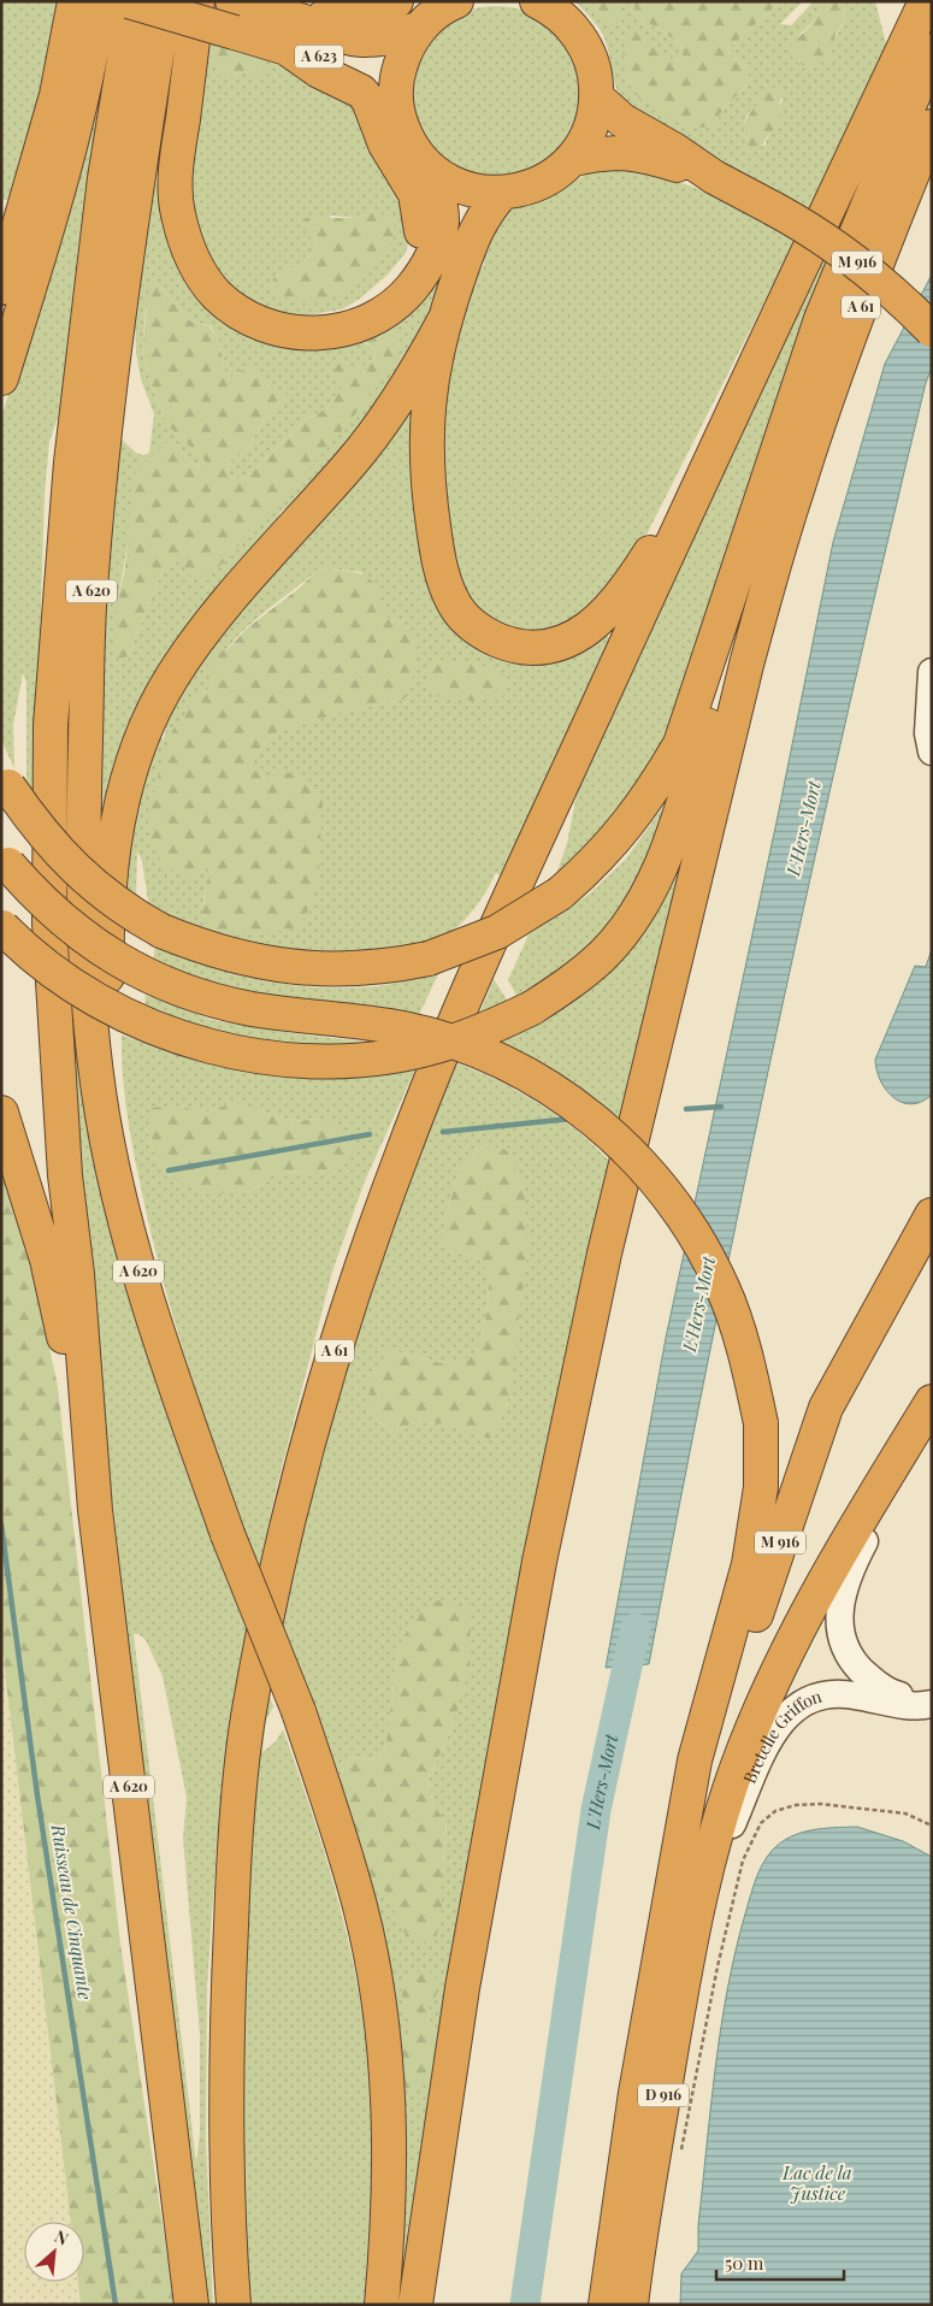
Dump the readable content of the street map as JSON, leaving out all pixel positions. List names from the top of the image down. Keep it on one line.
{"streets":{"highway":["A 623","M 916","A 61","A 620","D 916"],"main road":["Bretelle Griffon"]},"crossings":[["M 916","D 916"],["Bretelle Griffon","D 916"]],"water":["L'Hers-Mort","Ruisseau de Cinquante","Lac de la Justice"],"scale_bar":"50 m","north":"top right"}
